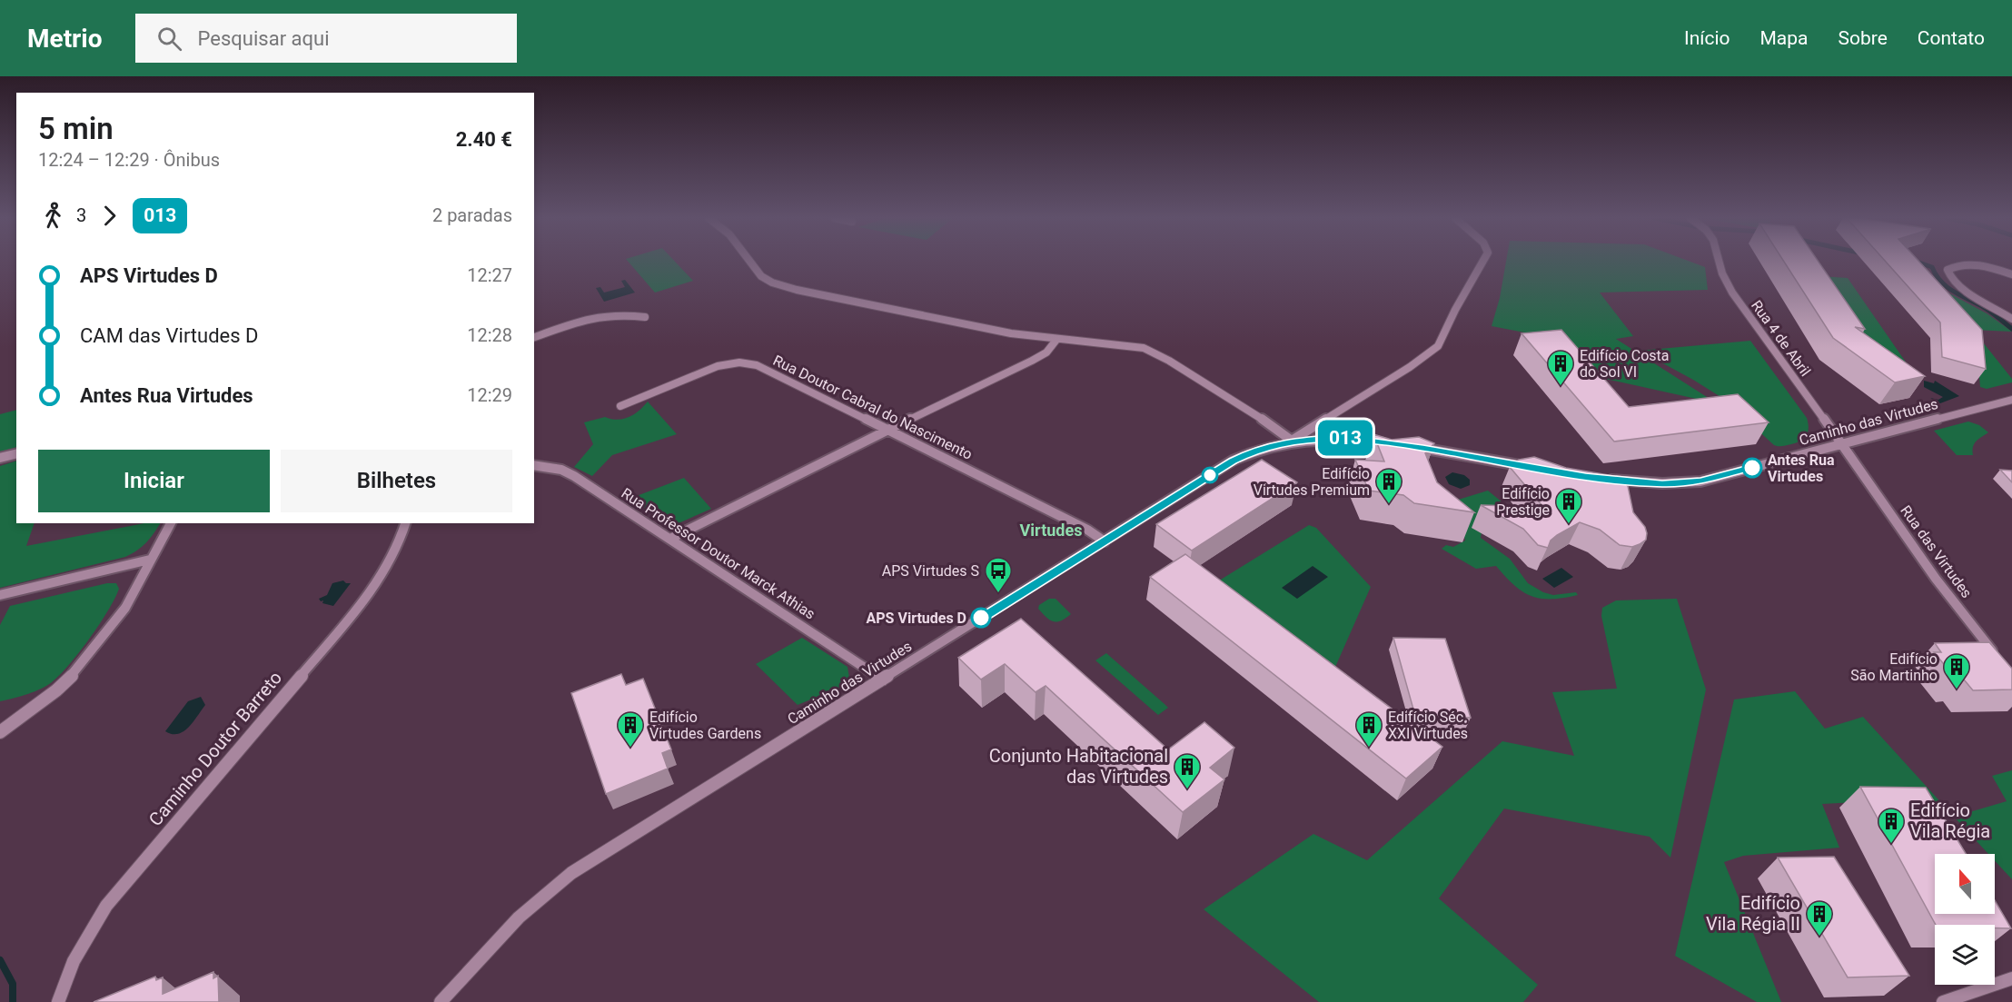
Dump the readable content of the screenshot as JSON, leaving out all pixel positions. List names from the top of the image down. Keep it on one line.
{"streets":{"street":["Rua 4 de Abril","Rua Doutor Cabral do Nascimento","Caminho das Virtudes","Rua das Virtudes","Rua Professor Doutor Marck Athias","Caminho Doutor Barreto"]},"crossings":[["Rua 4 de Abril","Caminho das Virtudes"],["Rua 4 de Abril","Rua das Virtudes"],["Rua Doutor Cabral do Nascimento","Caminho das Virtudes"],["Caminho das Virtudes","Rua das Virtudes"],["Caminho das Virtudes","Rua Professor Doutor Marck Athias"]],"districts":["Virtudes"],"places":{"building":["Edifício Costa do Sol VI","Edifício Virtudes Premium","Edifício Prestige","Edifício São Martinho","Edifício Virtudes Gardens","Edifício Séc. XXI Virtudes","Conjunto Habitacional das Virtudes","Edifício Vila Régia","Edifício Vila Régia II"],"other":["Antes Rua Virtudes","APS Virtudes D"],"bus stop":["APS Virtudes S"]},"lines":["bus line 013"],"north":"top","page":{"header":"Metrio","search":"Pesquisar aqui","nav":["Início","Mapa","Sobre","Contato"],"on_map":"013","heading":["5 min","12:24 – 12:29 · Ônibus","2.40 €"],"legs":["3","013","2 paradas"],"list":[{"name":"APS Virtudes D","value":"12:27"},{"name":"CAM das Virtudes D","value":"12:28"},{"name":"Antes Rua Virtudes","value":"12:29"}],"buttons":["Iniciar","Bilhetes"]}}
